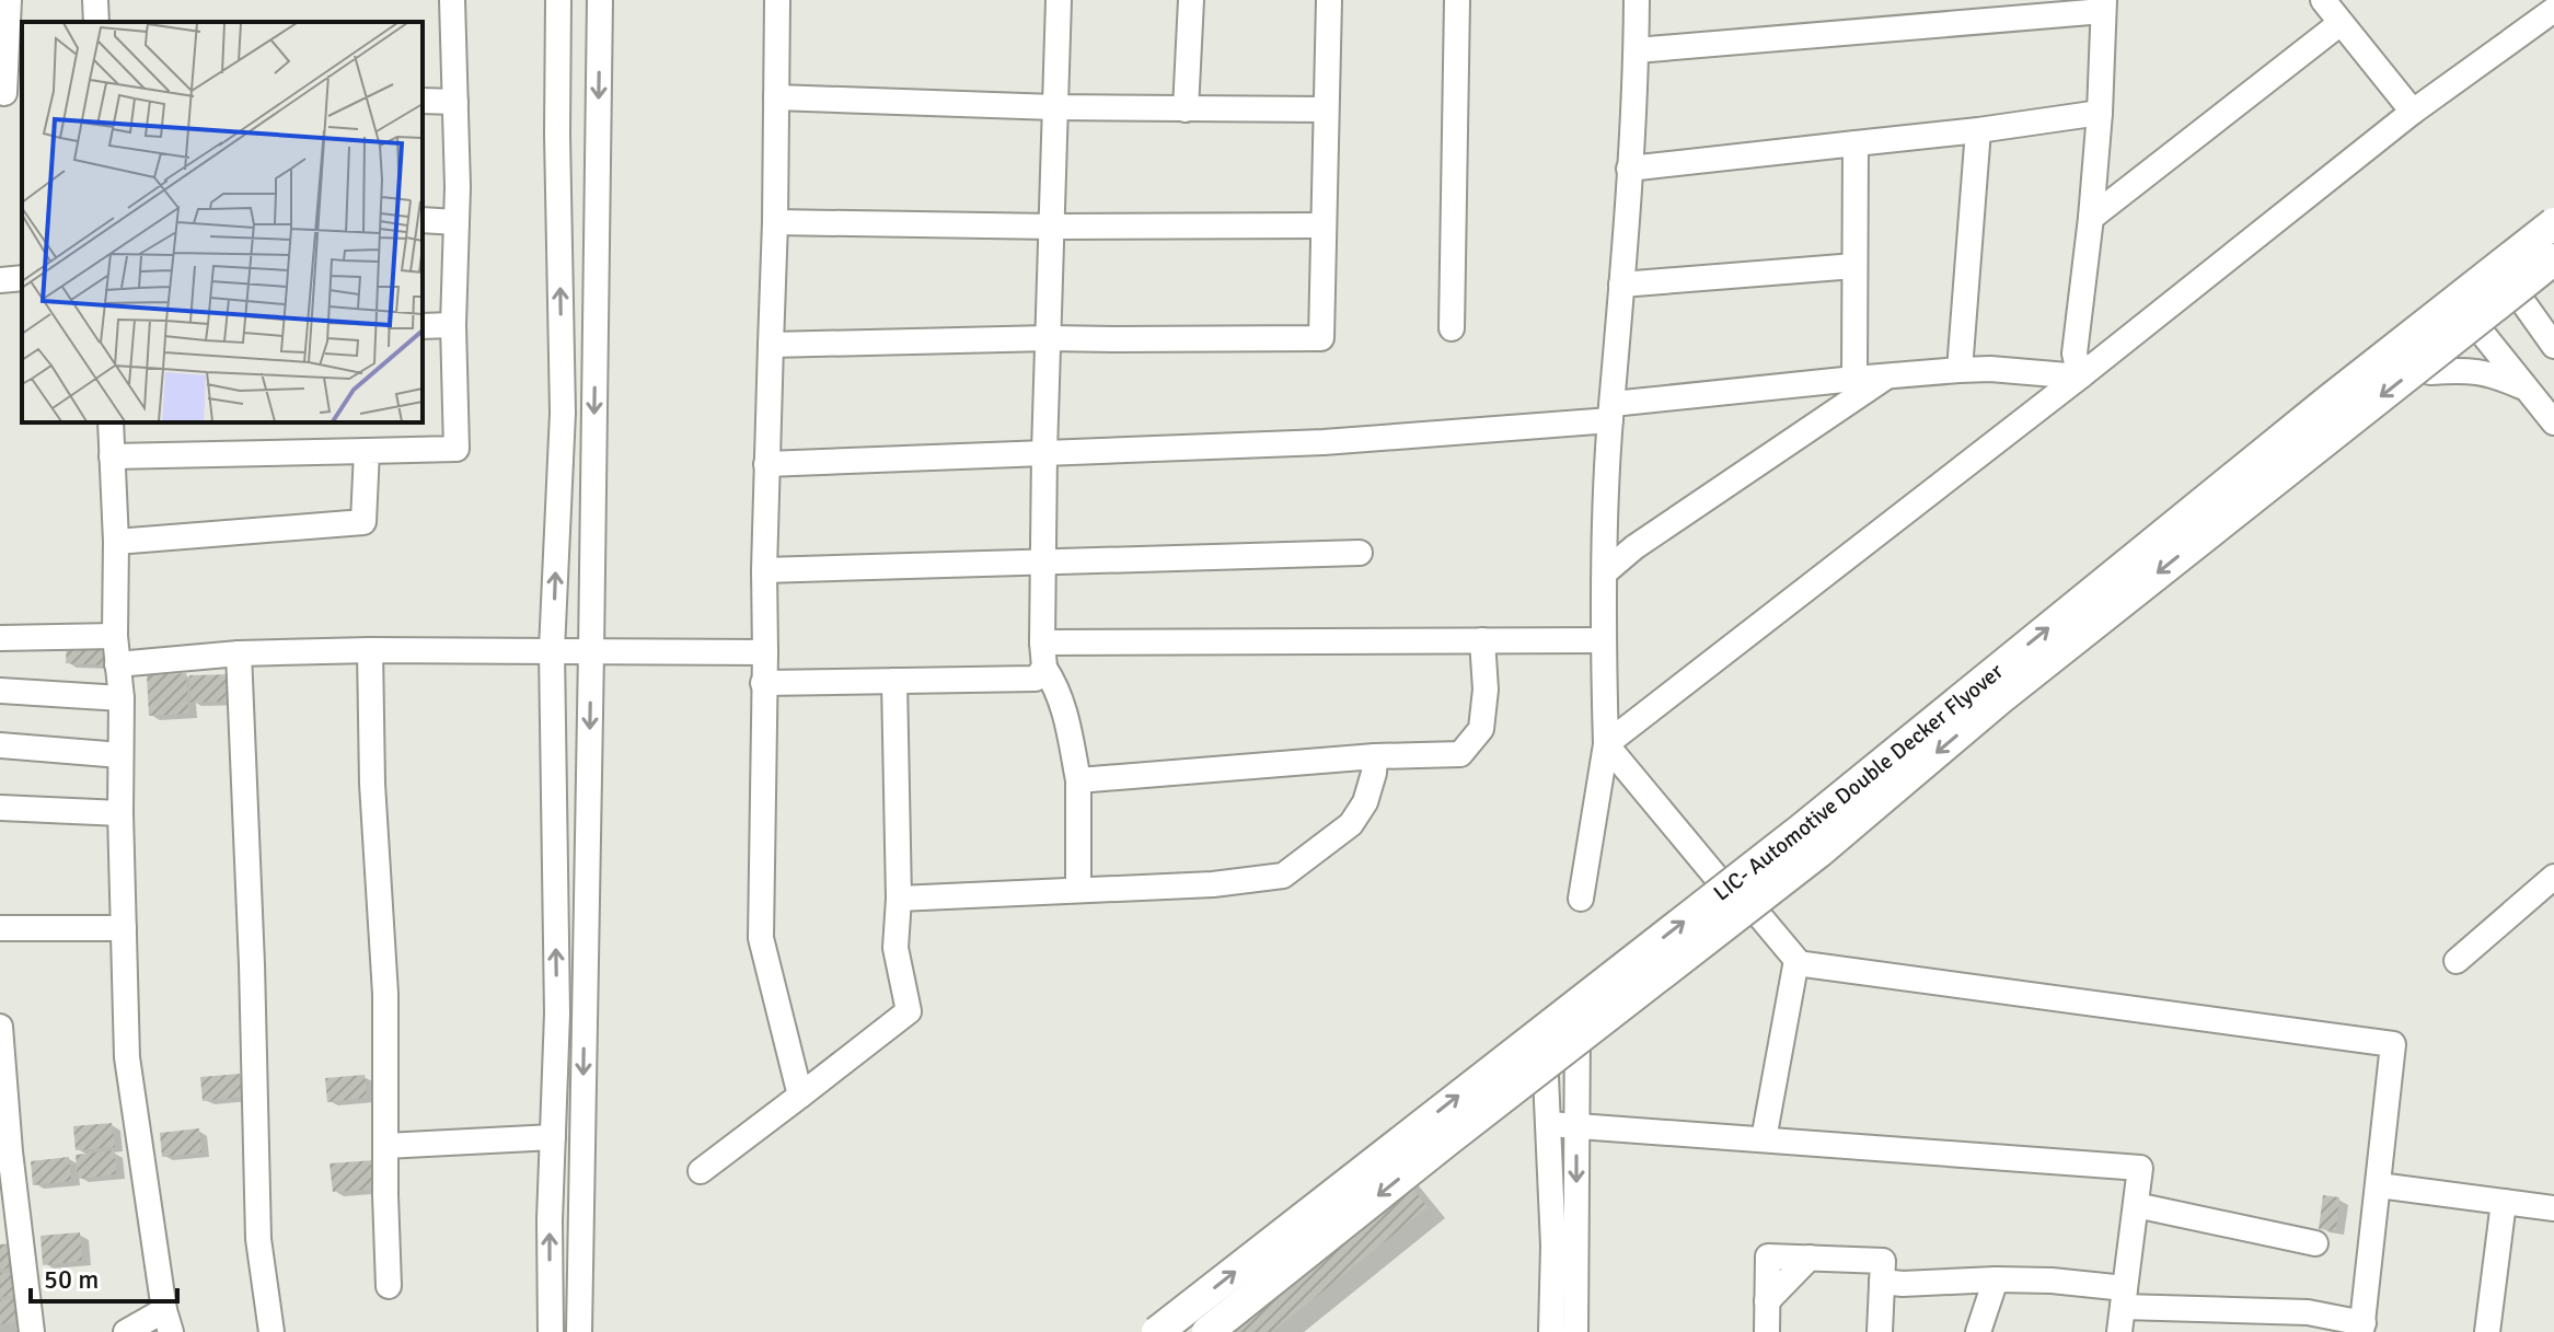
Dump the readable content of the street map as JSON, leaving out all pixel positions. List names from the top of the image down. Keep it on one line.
{"streets":{"main road":["LIC- Automotive Double Decker Flyover"]},"scale_bar":"50 m"}
